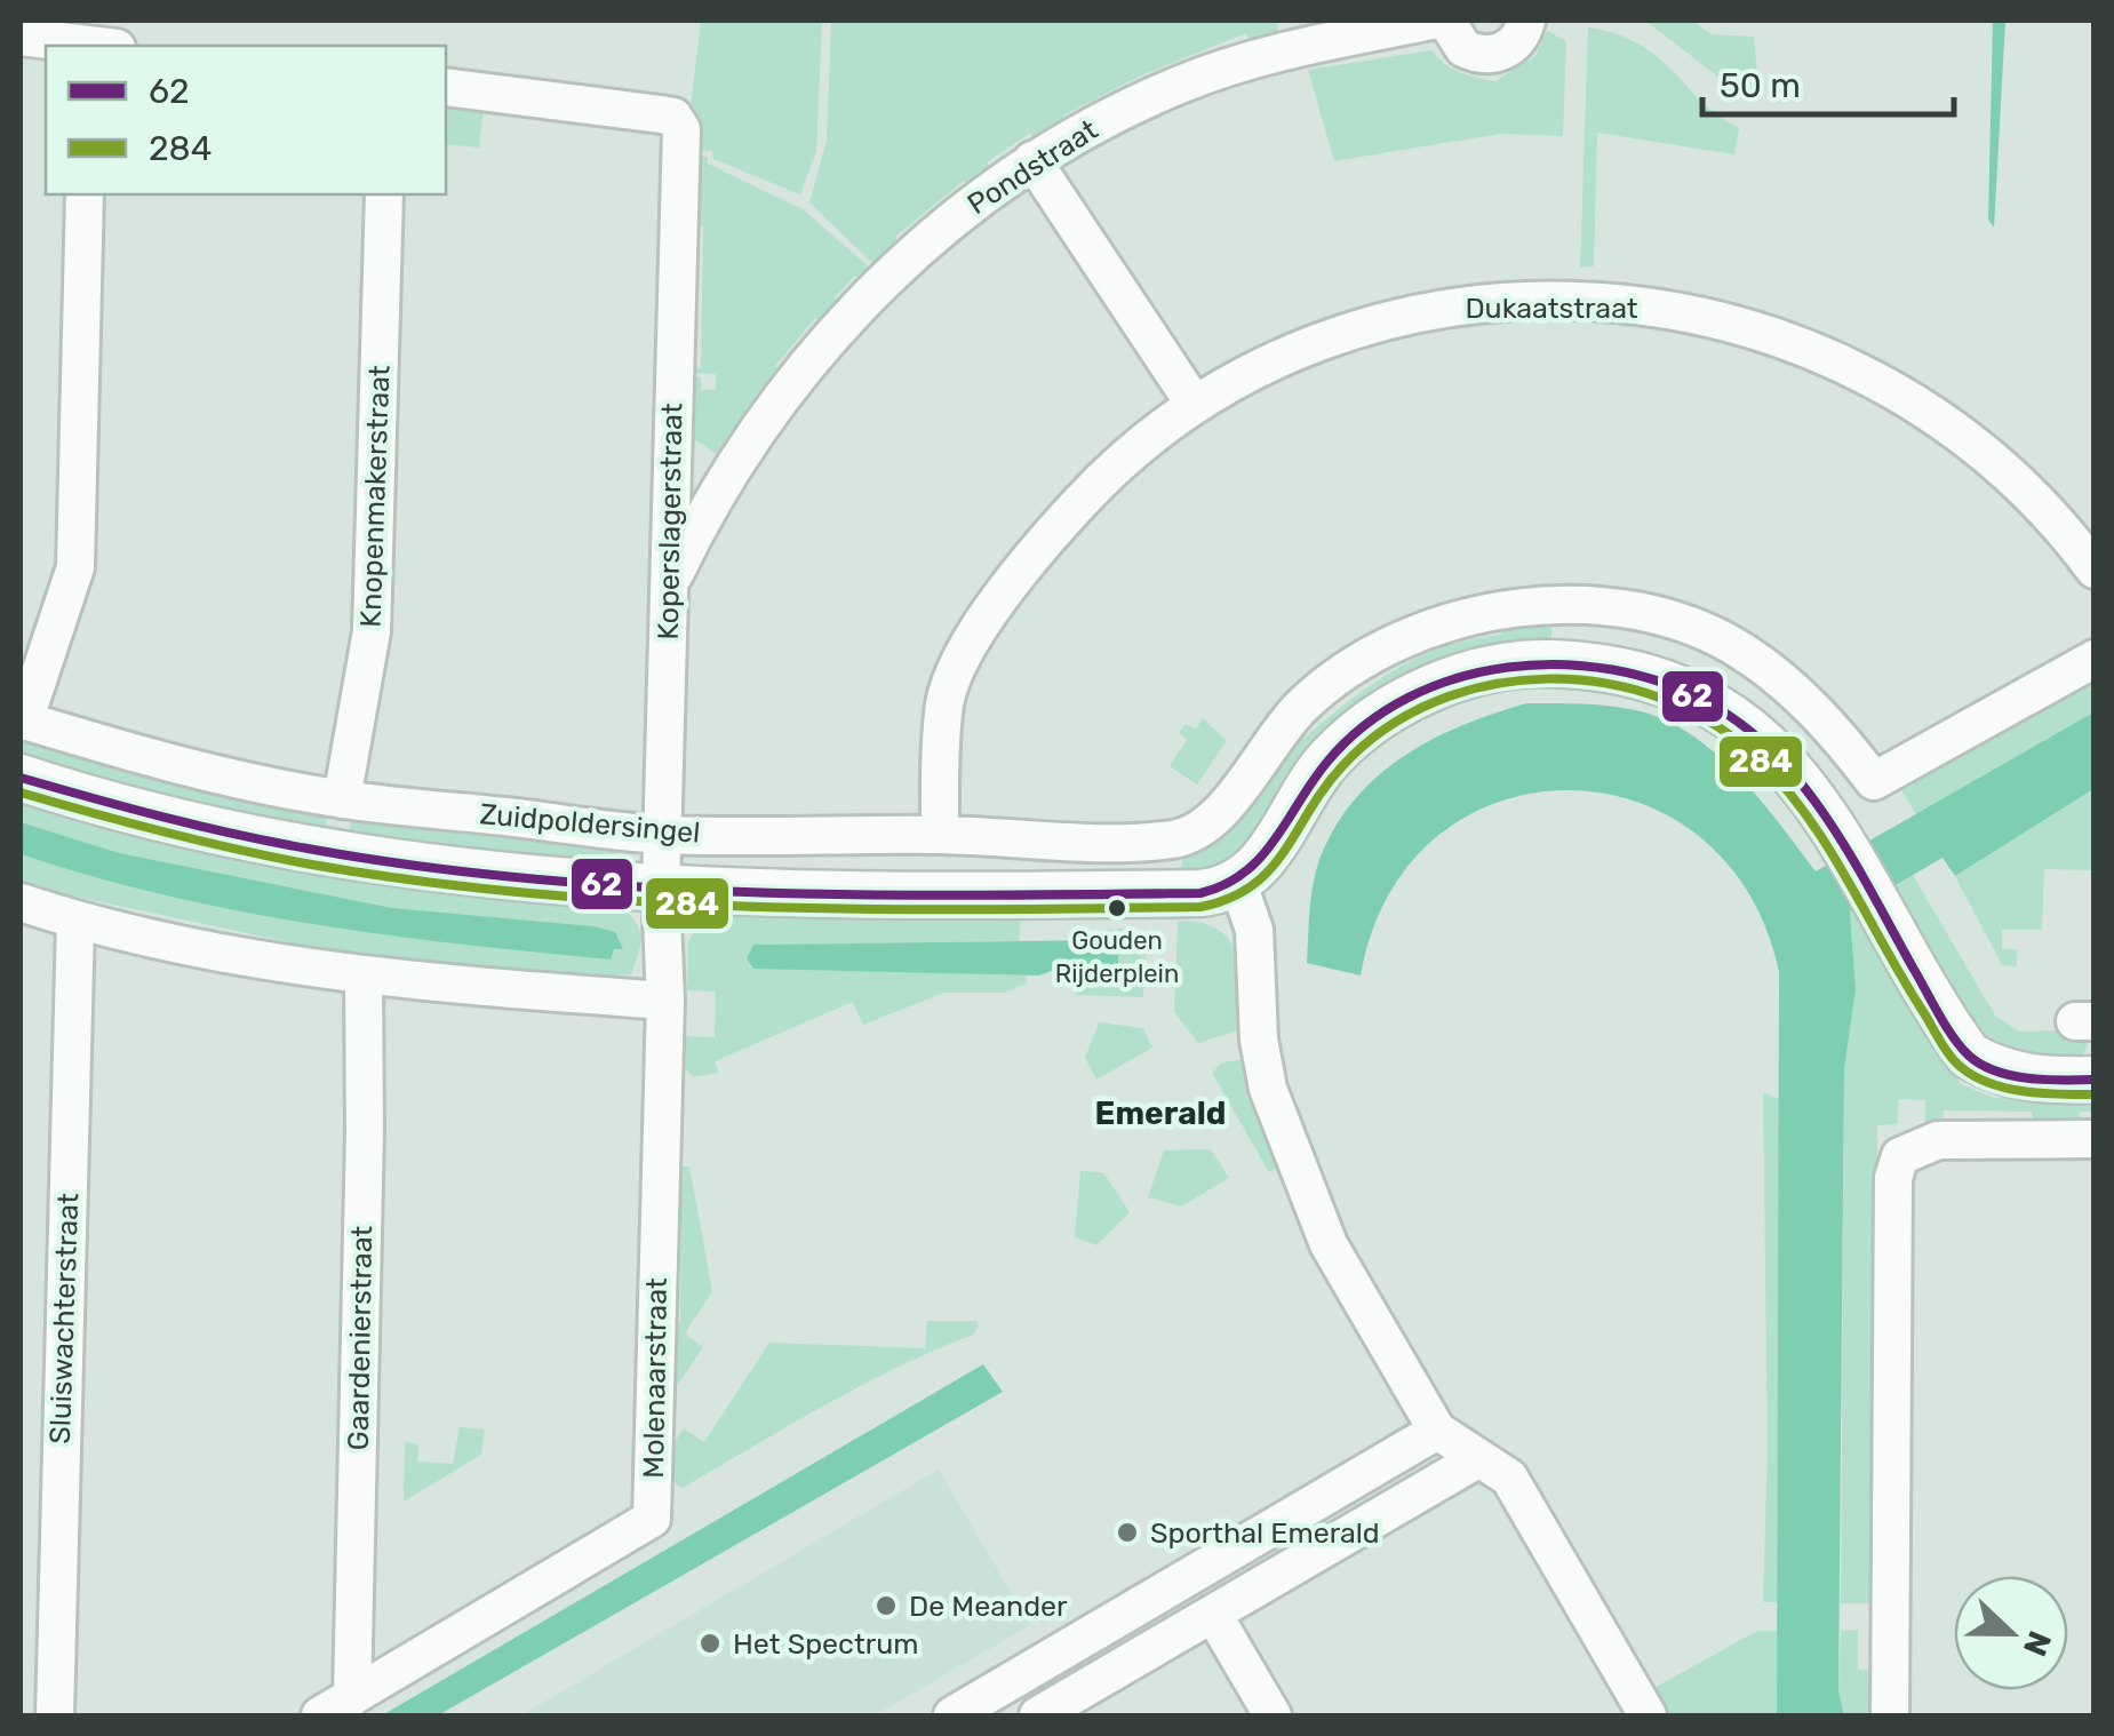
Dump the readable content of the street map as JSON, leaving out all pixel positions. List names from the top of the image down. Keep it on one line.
{"streets":{"street":["Pondstraat","Dukaatstraat","Knopenmakerstraat","Koperslagerstraat","Zuidpoldersingel","Sluiswachterstraat","Gaardenierstraat","Molenaarstraat"]},"crossings":[["Pondstraat","Koperslagerstraat"],["Dukaatstraat","Zuidpoldersingel"],["Knopenmakerstraat","Zuidpoldersingel"],["Koperslagerstraat","Zuidpoldersingel"],["Koperslagerstraat","Molenaarstraat"],["Zuidpoldersingel","Molenaarstraat"],["Gaardenierstraat","Molenaarstraat"]],"districts":["Emerald"],"places":["Gouden Rijderplein","Sporthal Emerald","De Meander","Het Spectrum"],"lines":["transit line 62","transit line 284"],"legend":["62","284"],"scale_bar":"50 m","north":"right"}
